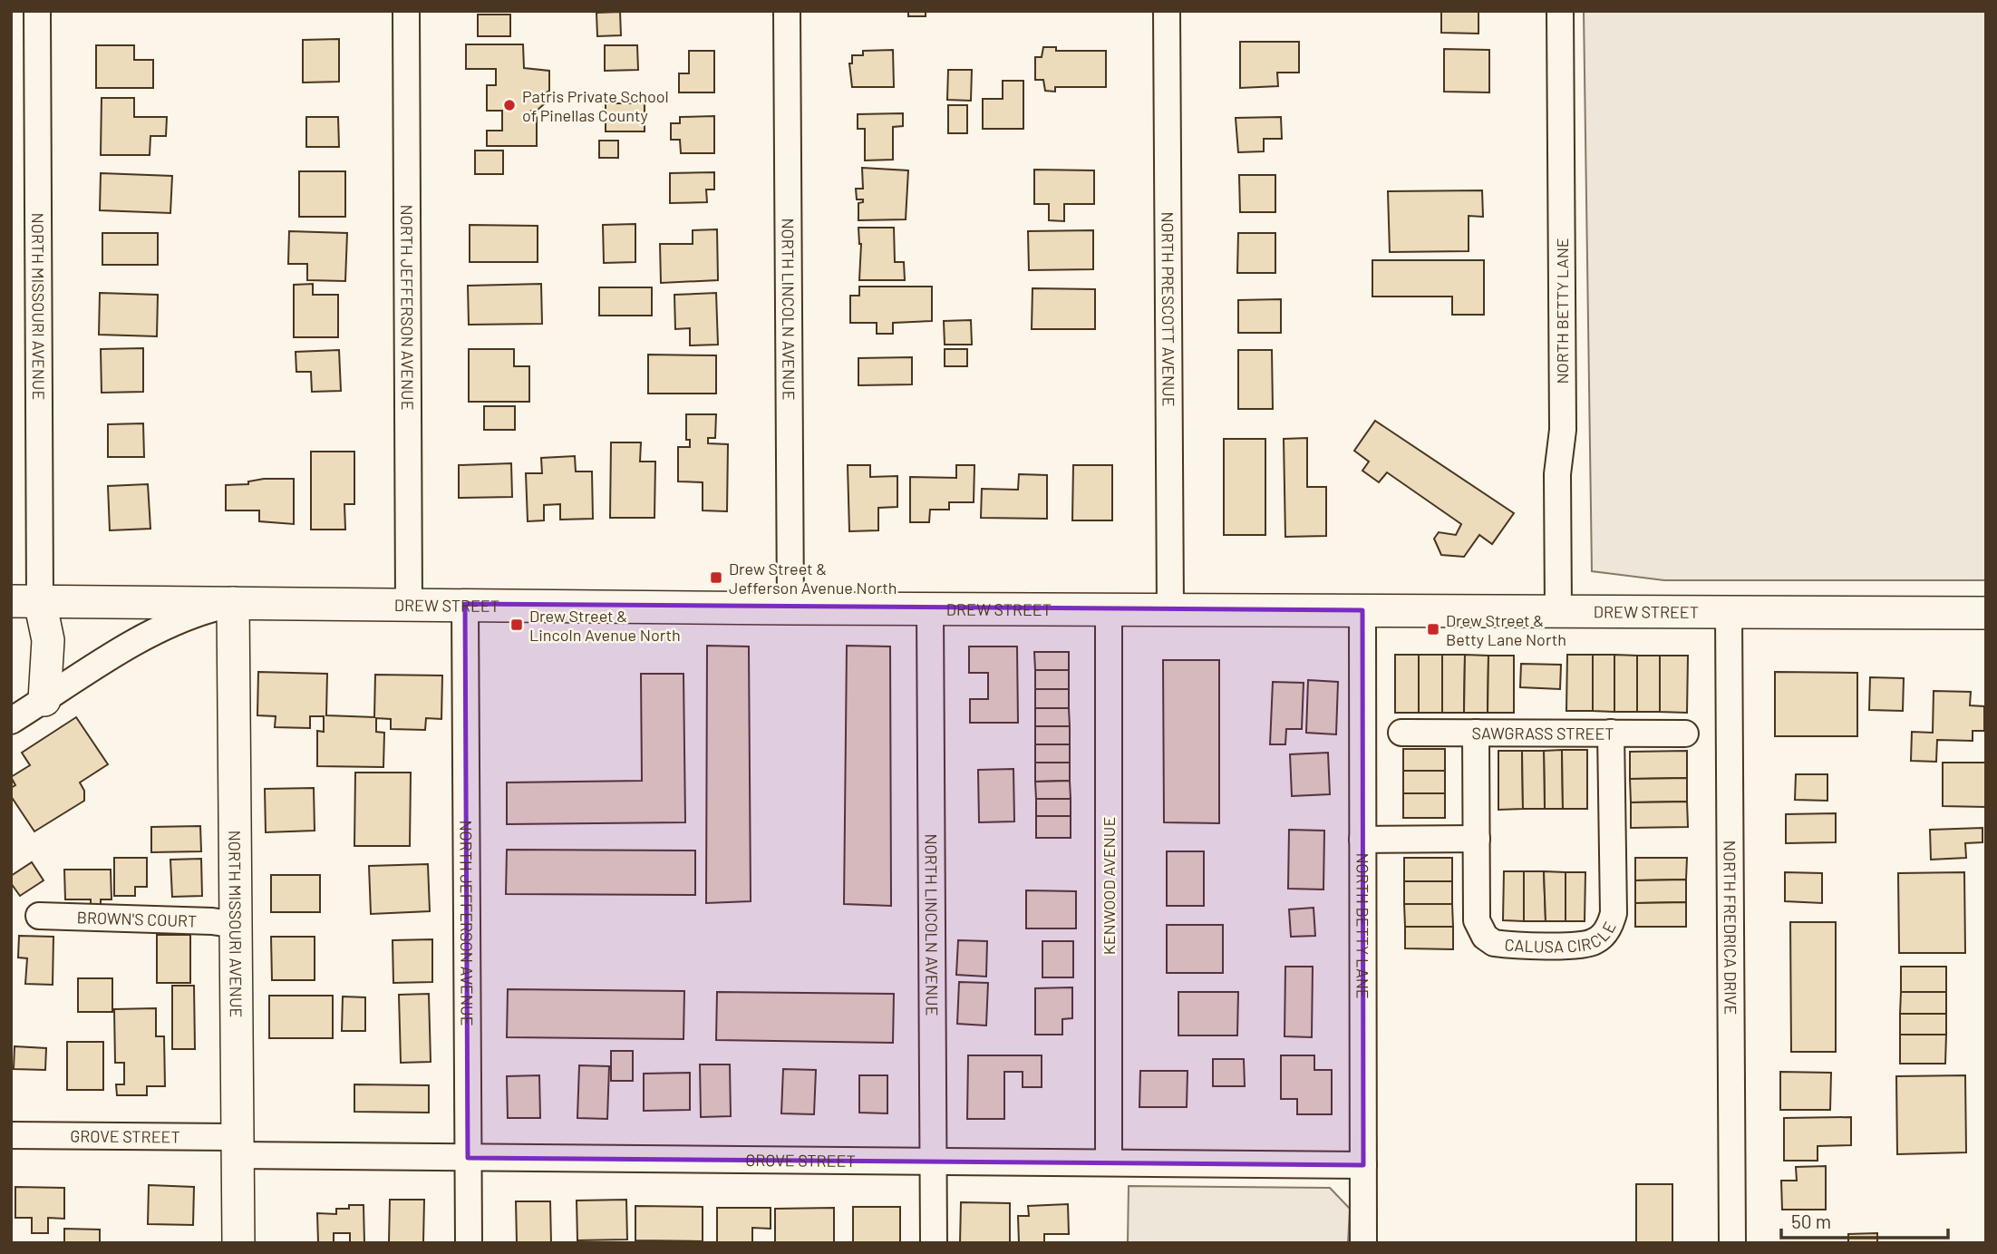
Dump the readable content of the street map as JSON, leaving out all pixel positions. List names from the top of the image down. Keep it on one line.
{"streets":{"main road":["NORTH MISSOURI AVENUE","DREW STREET"],"street":["NORTH JEFFERSON AVENUE","NORTH LINCOLN AVENUE","NORTH PRESCOTT AVENUE","NORTH BETTY LANE","SAWGRASS STREET","KENWOOD AVENUE","BROWN'S COURT","NORTH FREDRICA DRIVE","CALUSA CIRCLE","GROVE STREET"]},"crossings":[["NORTH MISSOURI AVENUE","DREW STREET"],["NORTH MISSOURI AVENUE","BROWN'S COURT"],["NORTH MISSOURI AVENUE","GROVE STREET"],["NORTH JEFFERSON AVENUE","DREW STREET"],["NORTH JEFFERSON AVENUE","GROVE STREET"],["NORTH LINCOLN AVENUE","DREW STREET"],["NORTH LINCOLN AVENUE","GROVE STREET"],["NORTH PRESCOTT AVENUE","DREW STREET"],["NORTH BETTY LANE","DREW STREET"],["NORTH BETTY LANE","GROVE STREET"],["DREW STREET","KENWOOD AVENUE"],["DREW STREET","NORTH FREDRICA DRIVE"],["SAWGRASS STREET","CALUSA CIRCLE"],["KENWOOD AVENUE","GROVE STREET"]],"places":{"other":["Patris Private School of Pinellas County"],"transit":["Drew Street & Jefferson Avenue North","Drew Street & Lincoln Avenue North","Drew Street & Betty Lane North"]},"scale_bar":"50 m"}
